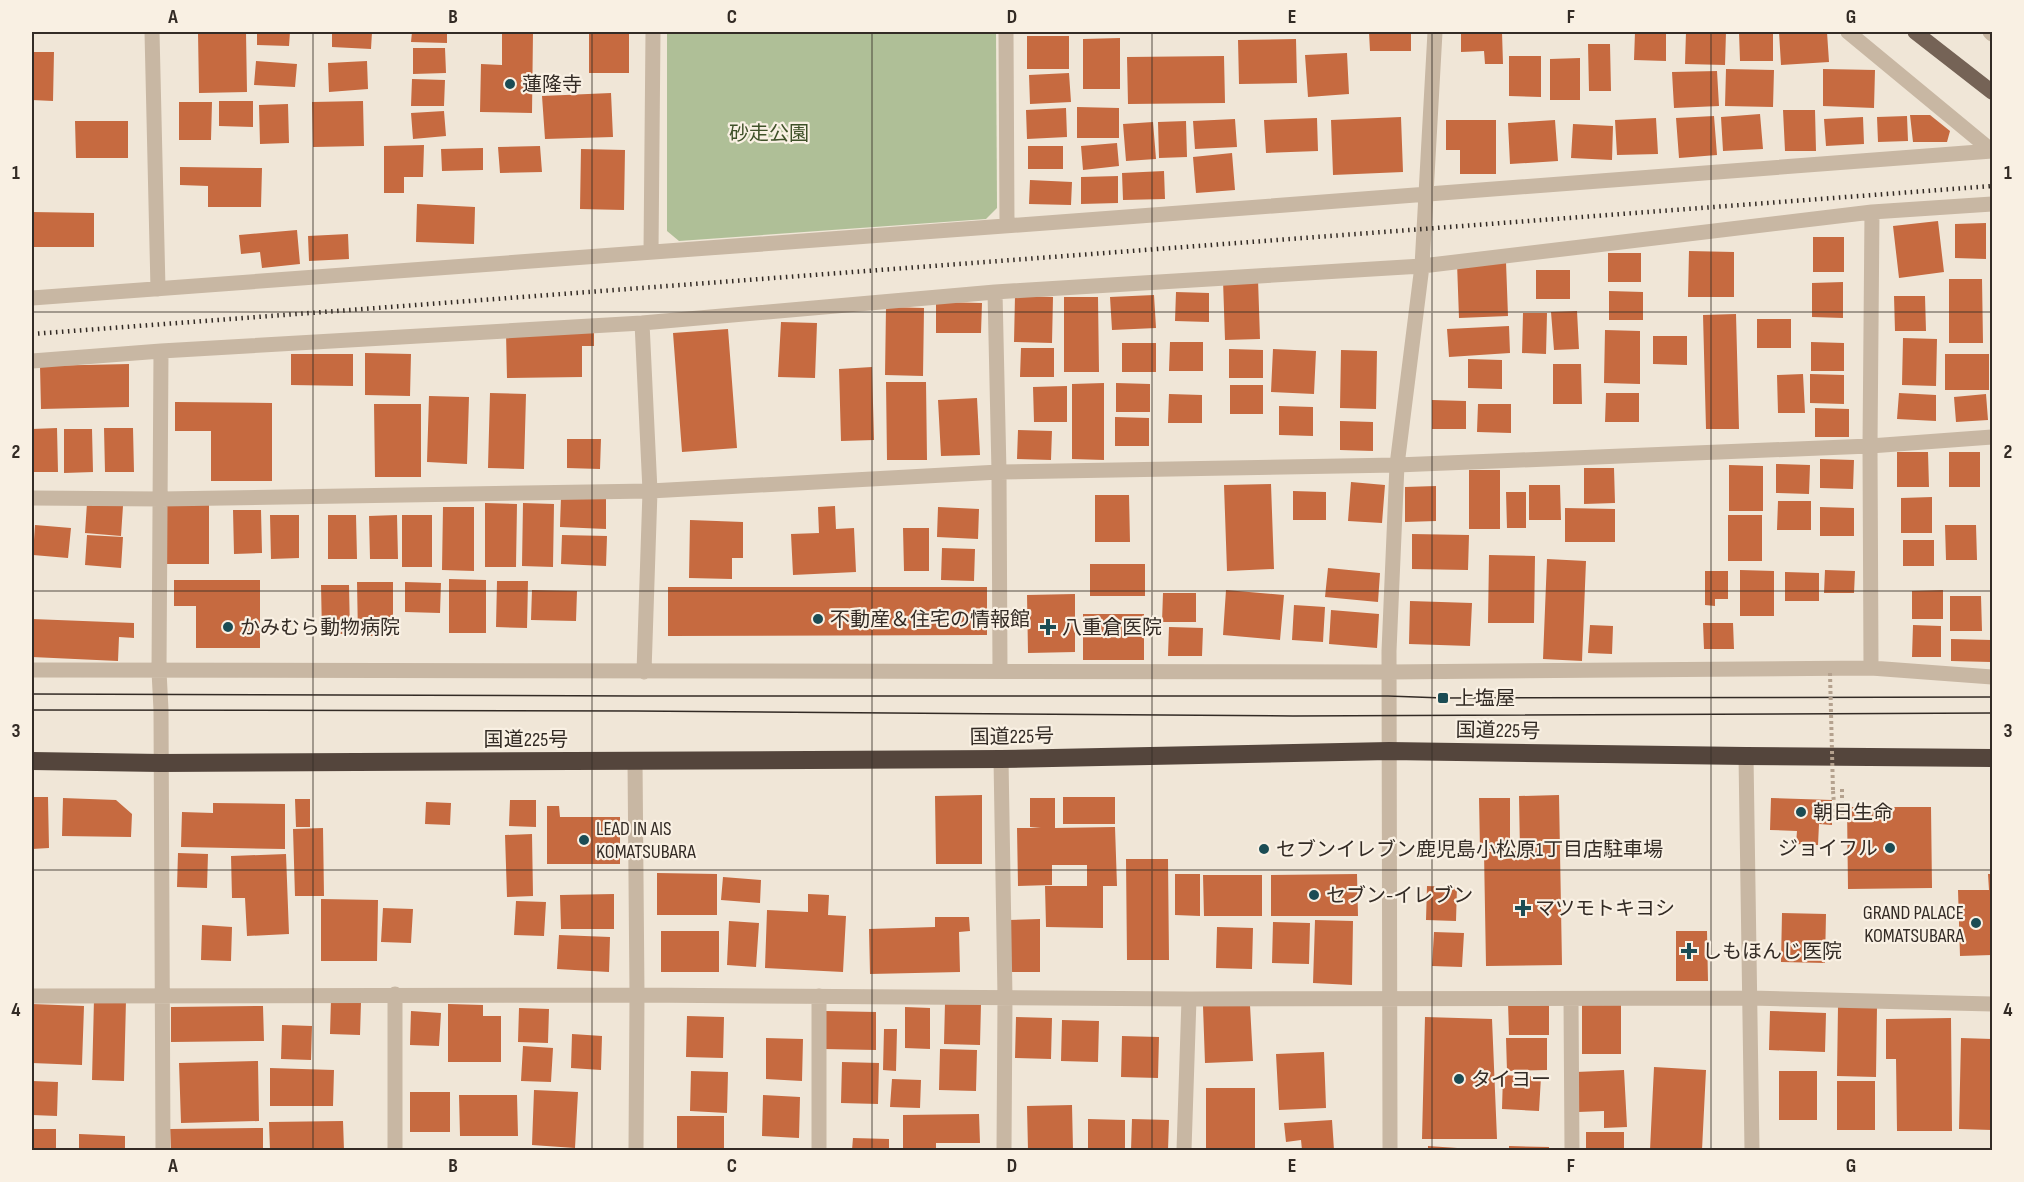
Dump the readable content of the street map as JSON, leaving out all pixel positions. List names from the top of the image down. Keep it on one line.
{"streets":{"highway":["国道225号"]},"parks":["砂走公園"],"places":{"other":["蓮隆寺","不動産＆住宅の情報館","かみむら動物病院","朝日生命","LEAD IN AIS KOMATSUBARA","ジョイフル","セブンイレブン鹿児島小松原1丁目店駐車場","セブン-イレブン","GRAND PALACE KOMATSUBARA","タイヨー"],"health":["八重倉医院","マツモトキヨシ","しもほんじ医院"],"transit":["上塩屋"]},"grid":{"columns":["A","B","C","D","E","F","G"],"rows":["1","2","3","4"]}}
